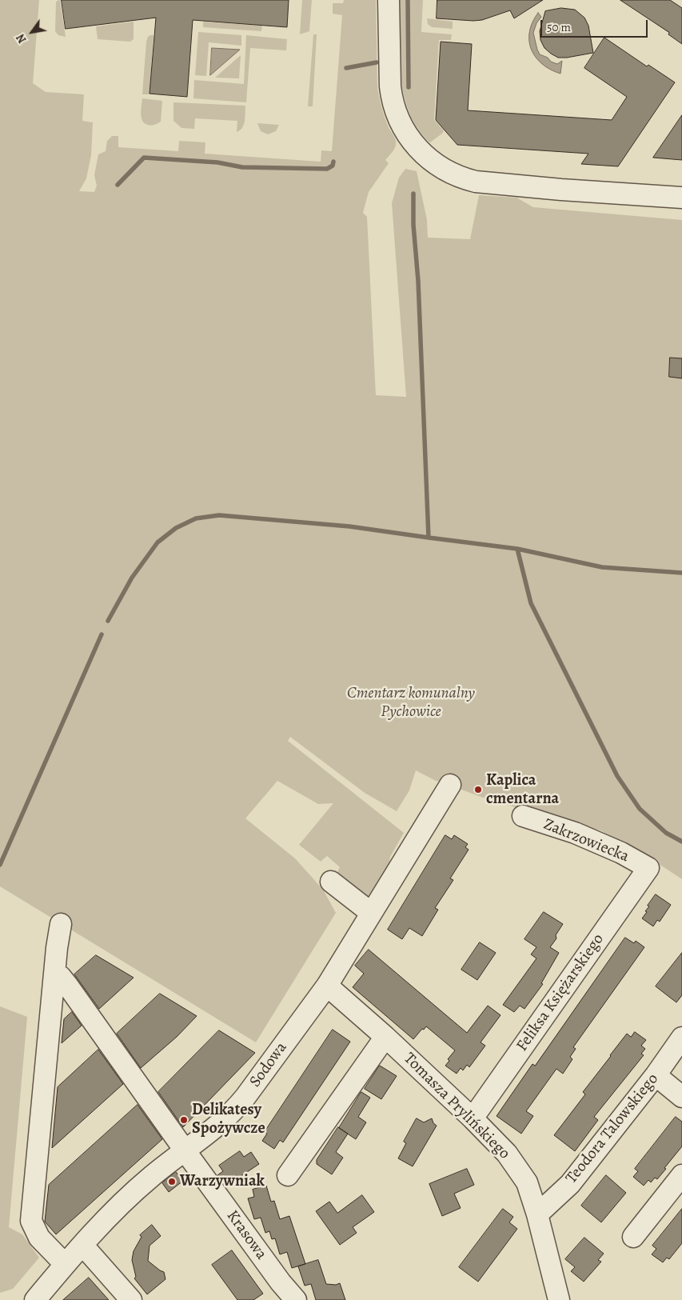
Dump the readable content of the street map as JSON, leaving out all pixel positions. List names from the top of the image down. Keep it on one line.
{"streets":{"street":["Zakrzowiecka","Feliksa Księżarskiego","Sodowa","Tomasza Prylińskiego","Teodora Talowskiego","Krasowa"]},"crossings":[["Zakrzowiecka","Feliksa Księżarskiego"],["Feliksa Księżarskiego","Tomasza Prylińskiego"],["Sodowa","Tomasza Prylińskiego"],["Sodowa","Krasowa"],["Tomasza Prylińskiego","Teodora Talowskiego"]],"parks":["Cmentarz komunalny Pychowice"],"places":["Kaplica cmentarna","Delikatesy Spożywcze","Warzywniak"],"scale_bar":"50 m","north":"bottom left"}
